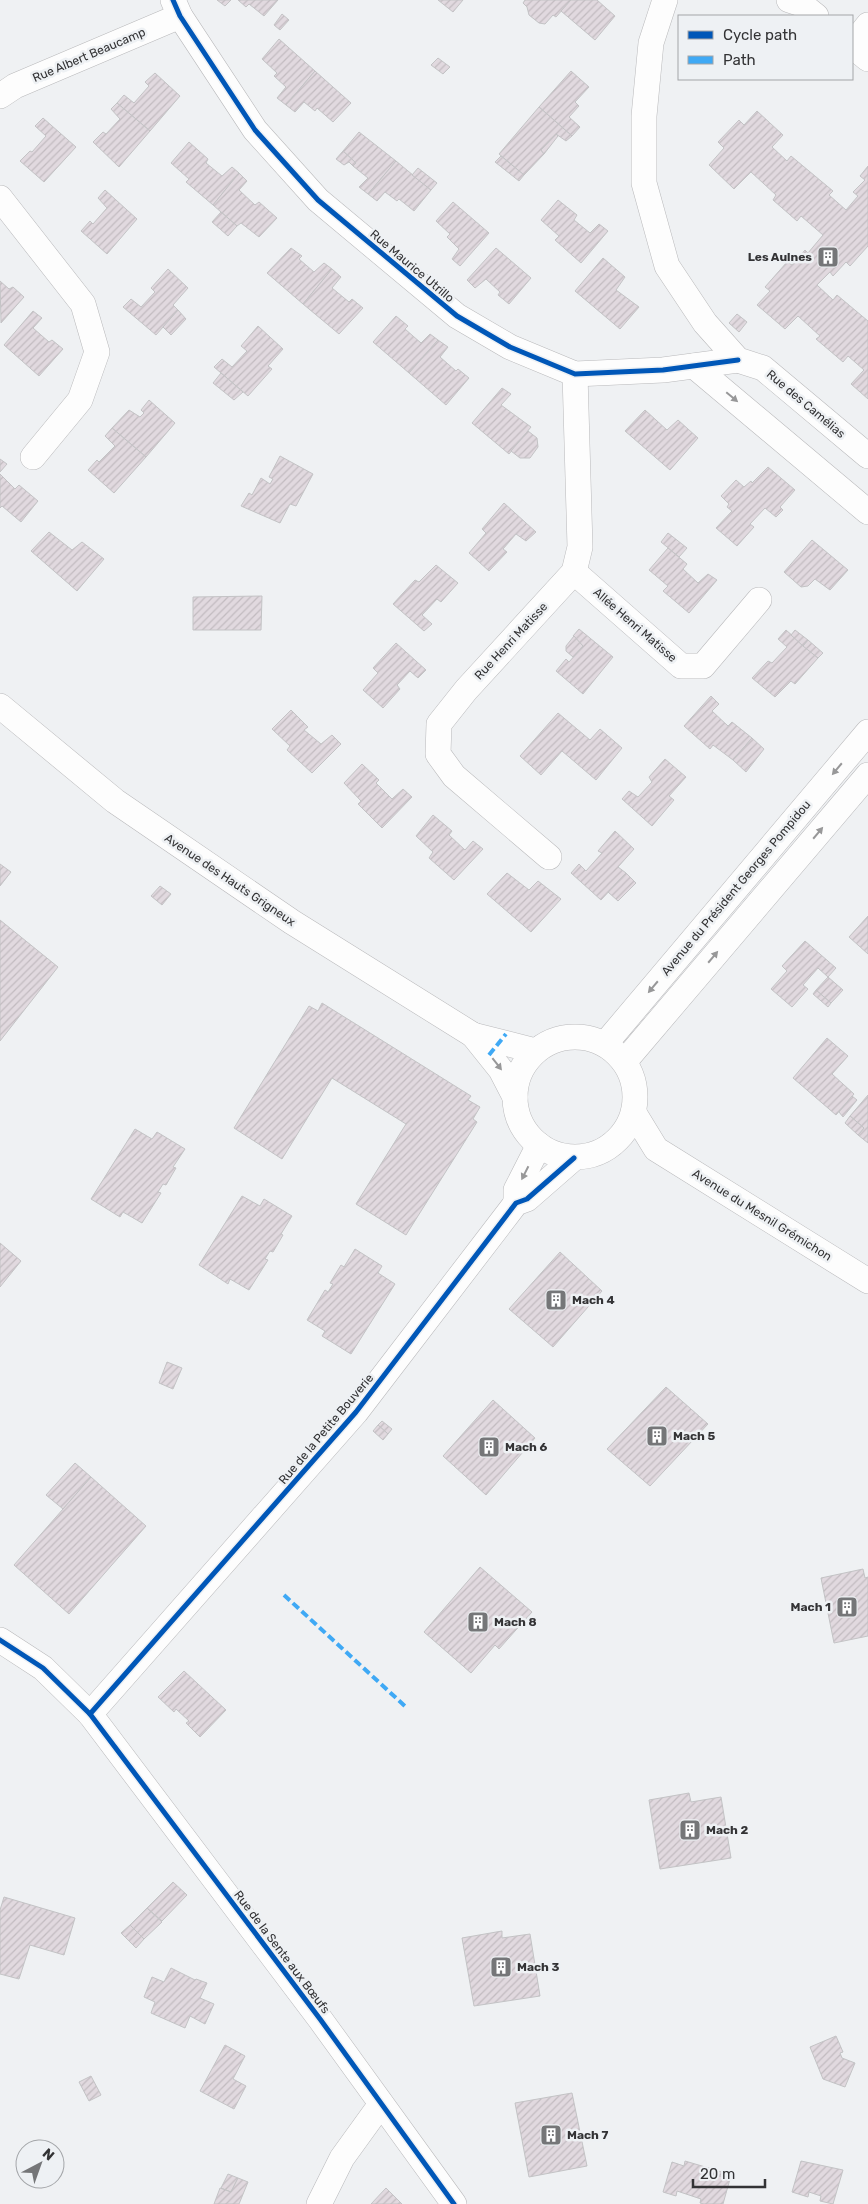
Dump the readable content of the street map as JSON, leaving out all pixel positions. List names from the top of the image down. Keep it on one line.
{"streets":{"street":["Rue Albert Beaucamp","Rue Maurice Utrillo","Rue des Camélias","Allée Henri Matisse","Rue Henri Matisse","Avenue des Hauts Grigneux","Avenue du Président Georges Pompidou","Avenue du Mesnil Grémichon","Rue de la Petite Bouverie","Rue de la Sente aux Bœufs"]},"crossings":[["Rue Albert Beaucamp","Rue Maurice Utrillo"],["Rue Maurice Utrillo","Rue des Camélias"],["Rue Maurice Utrillo","Rue Henri Matisse"],["Allée Henri Matisse","Rue Henri Matisse"],["Avenue des Hauts Grigneux","Avenue du Président Georges Pompidou"],["Avenue des Hauts Grigneux","Avenue du Mesnil Grémichon"],["Avenue des Hauts Grigneux","Rue de la Petite Bouverie"],["Avenue du Président Georges Pompidou","Avenue du Mesnil Grémichon"],["Avenue du Président Georges Pompidou","Rue de la Petite Bouverie"],["Avenue du Mesnil Grémichon","Rue de la Petite Bouverie"],["Rue de la Petite Bouverie","Rue de la Sente aux Bœufs"]],"places":{"building":["Les Aulnes","Mach 4","Mach 5","Mach 6","Mach 1","Mach 8","Mach 2","Mach 3","Mach 7"]},"legend":["Cycle path","Path"],"scale_bar":"20 m","north":"top right"}
